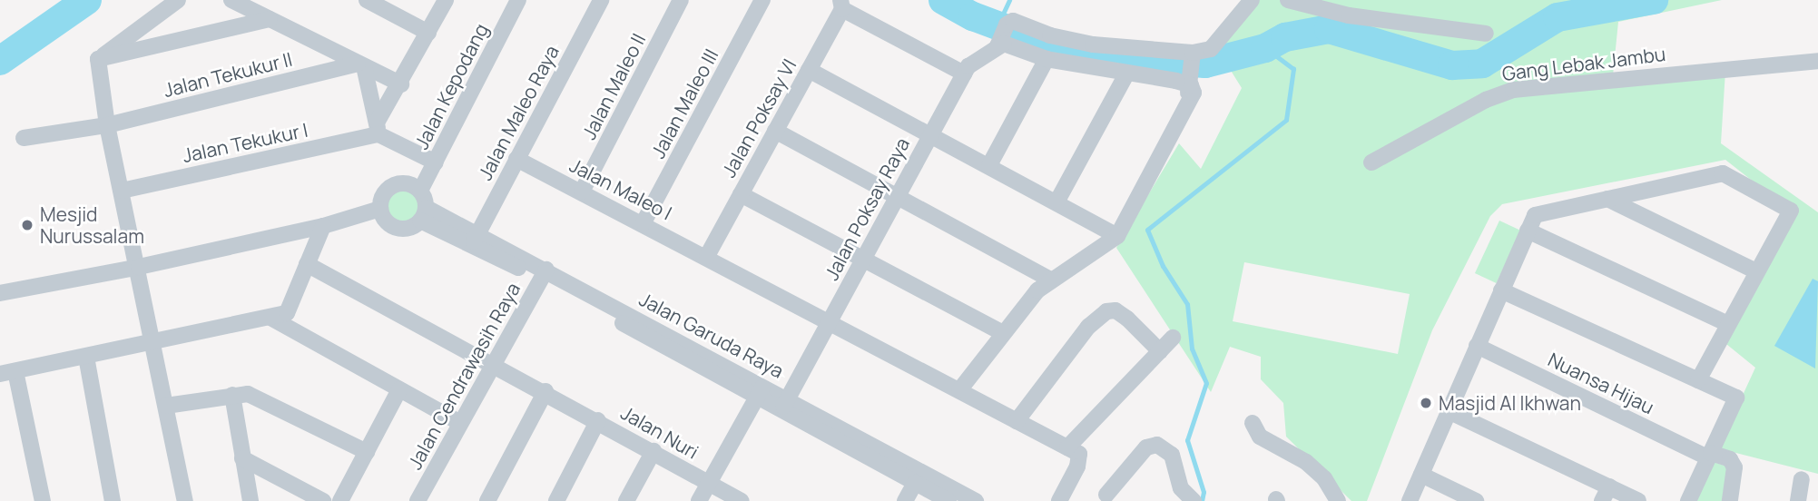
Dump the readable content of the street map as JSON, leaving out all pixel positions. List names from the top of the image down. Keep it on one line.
{"streets":{"street":["Gang Lebak Jambu","Jalan Tekukur II","Jalan Kepodang","Jalan Maleo II","Jalan Maleo III","Jalan Maleo Raya","Jalan Poksay VI","Jalan Tekukur I","Jalan Maleo I","Jalan Poksay Raya","Jalan Garuda Raya","Jalan Cendrawasih Raya","Nuansa Hijau","Jalan Nuri"]},"crossings":[["Jalan Kepodang","Jalan Garuda Raya"],["Jalan Maleo II","Jalan Maleo I"],["Jalan Maleo III","Jalan Maleo I"],["Jalan Maleo Raya","Jalan Maleo I"],["Jalan Maleo Raya","Jalan Garuda Raya"],["Jalan Poksay VI","Jalan Maleo I"],["Jalan Maleo I","Jalan Poksay Raya"],["Jalan Poksay Raya","Jalan Garuda Raya"],["Jalan Garuda Raya","Jalan Cendrawasih Raya"],["Jalan Garuda Raya","Jalan Nuri"],["Jalan Cendrawasih Raya","Jalan Nuri"]],"places":["Mesjid Nurussalam","Masjid Al Ikhwan"]}
